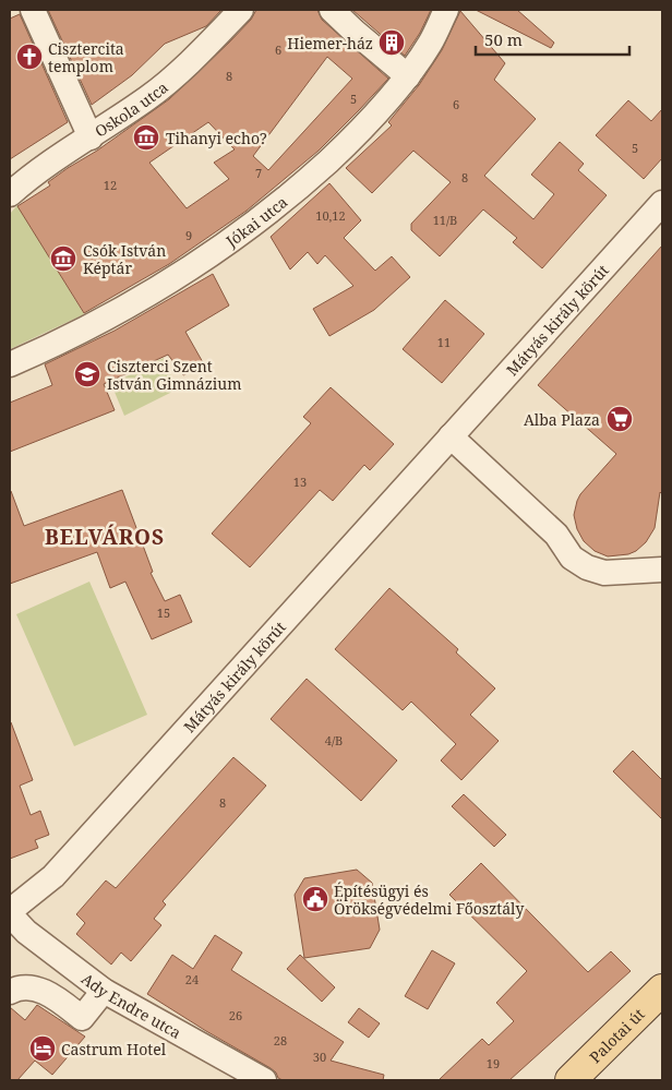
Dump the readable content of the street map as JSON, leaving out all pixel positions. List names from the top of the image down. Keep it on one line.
{"streets":{"main road":["Palotai út"],"street":["Oskola utca","Jókai utca","Mátyás király körút","Ady Endre utca"]},"crossings":[["Mátyás király körút","Ady Endre utca"]],"districts":["BELVÁROS"],"places":{"building":["Hiemer-ház"],"church":["Cisztercita templom"],"museum":["Tihanyi echo?","Csók István Képtár"],"school or university":["Ciszterci Szent István Gimnázium"],"supermarket":["Alba Plaza"],"public building":["Építésügyi és Örökségvédelmi Főosztály"],"hotel":["Castrum Hotel"]},"house_numbers":["6","8","5","6","5","7","8","12","10,12","11/B","9","11","13","15","4/B","8","24","26","28","30","19"],"scale_bar":"50 m"}
